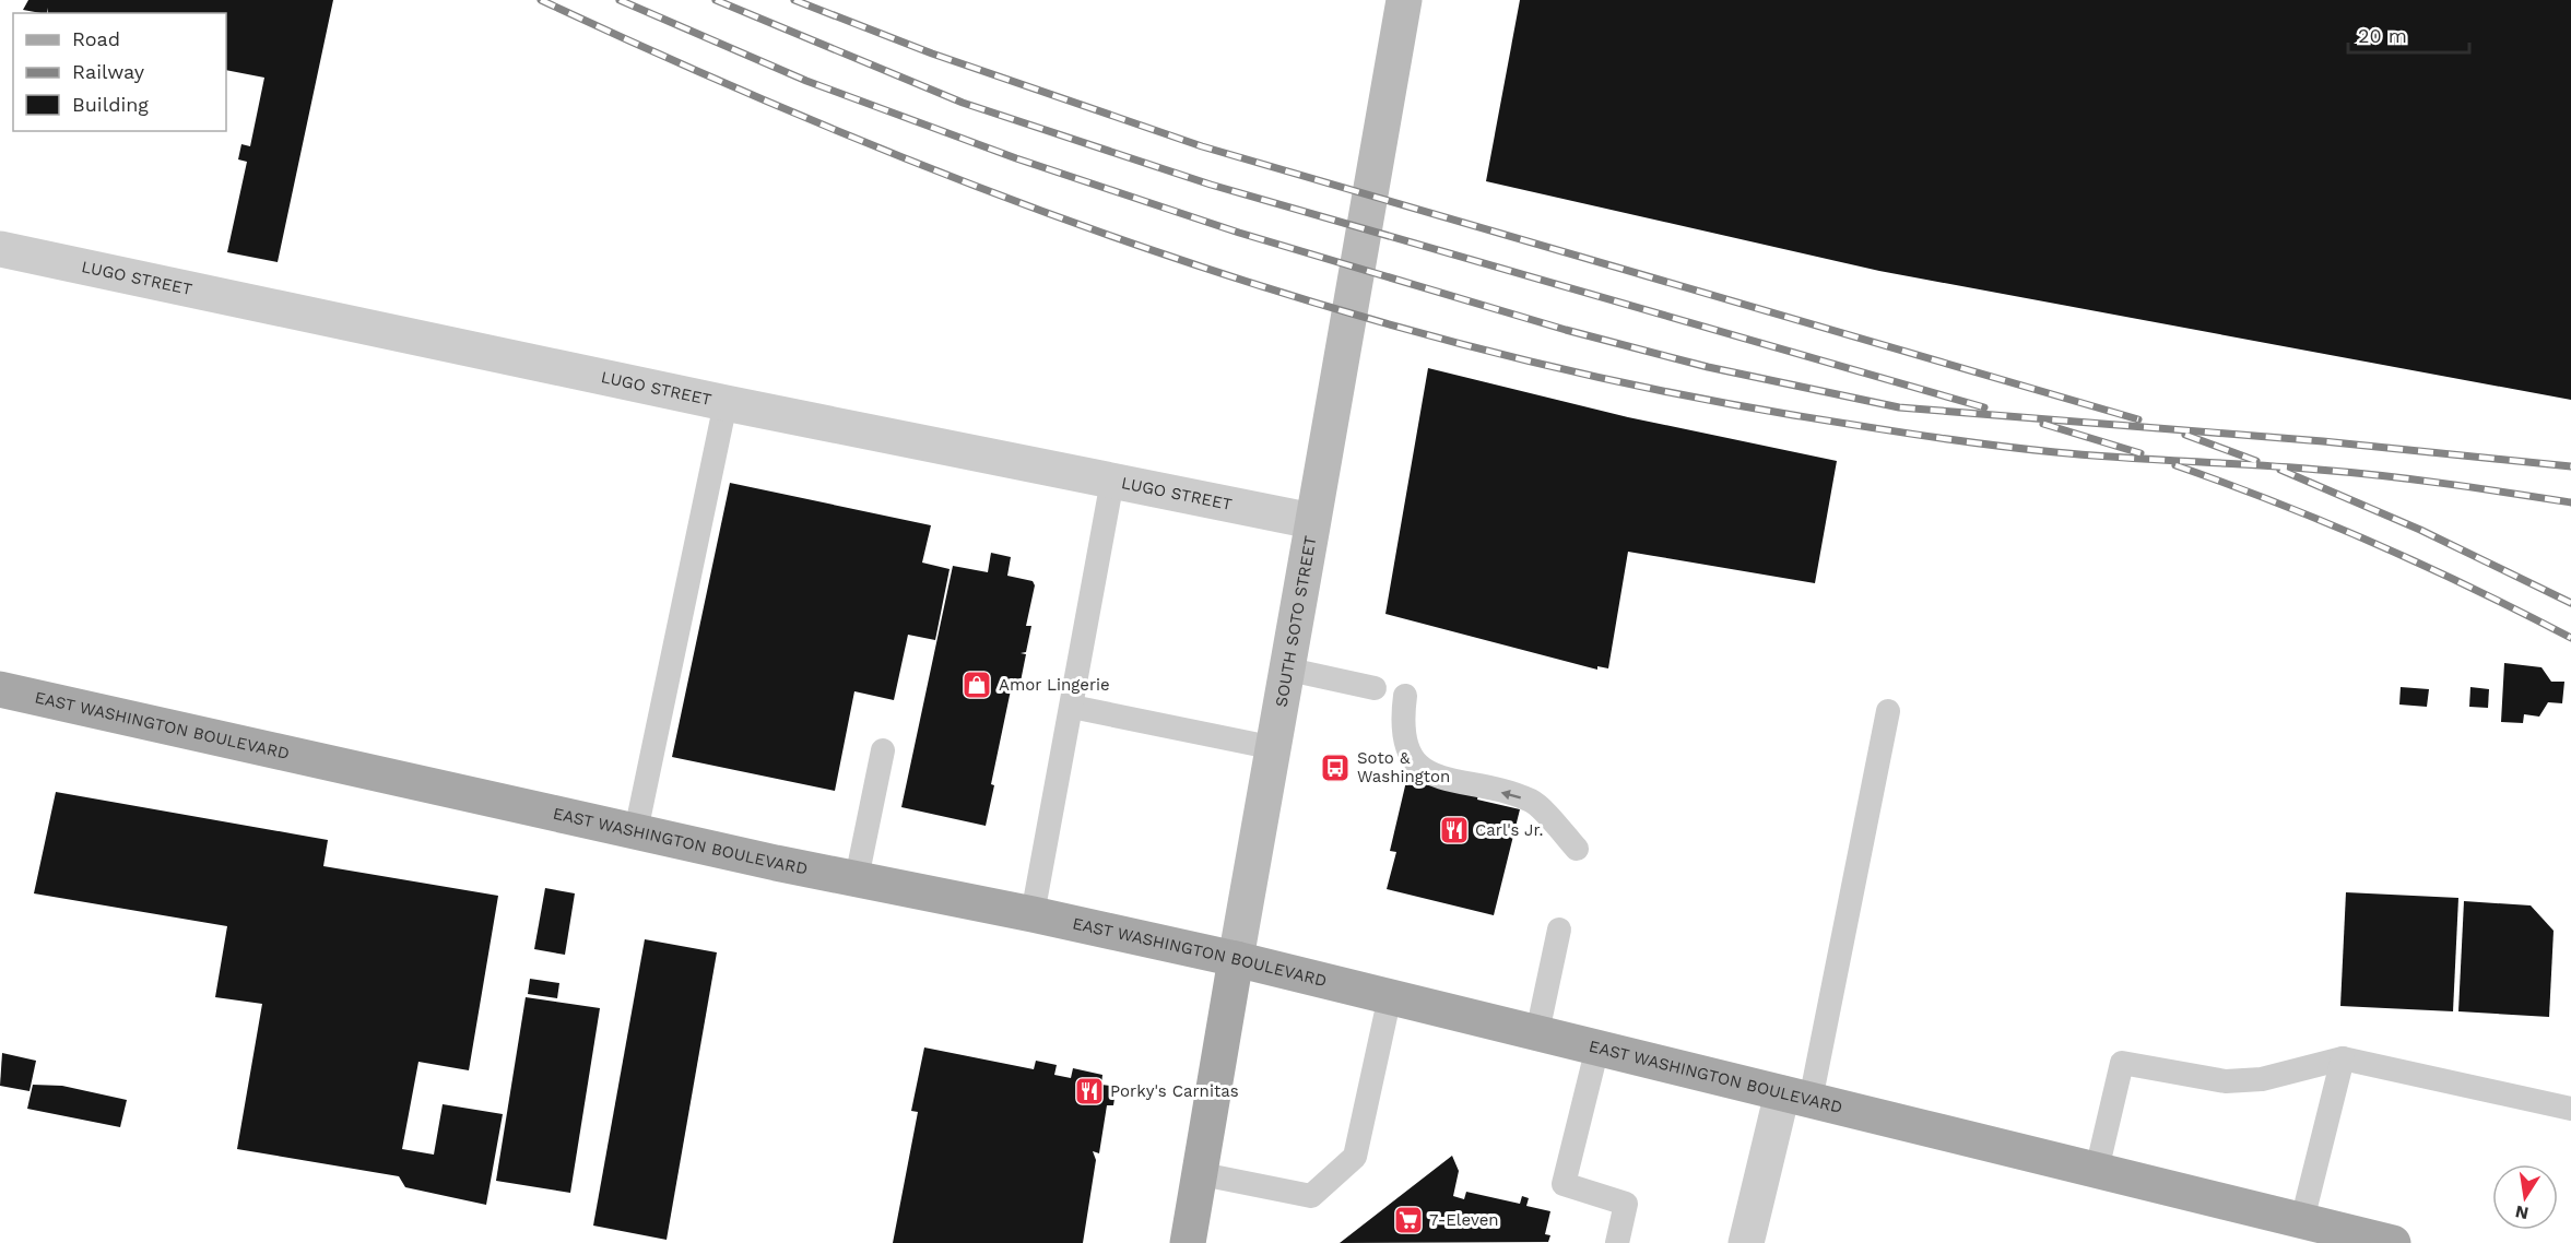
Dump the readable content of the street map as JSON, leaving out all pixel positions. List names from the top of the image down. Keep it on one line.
{"streets":{"main road":["SOUTH SOTO STREET","EAST WASHINGTON BOULEVARD"],"street":["LUGO STREET"]},"crossings":[["LUGO STREET","SOUTH SOTO STREET"],["SOUTH SOTO STREET","EAST WASHINGTON BOULEVARD"]],"places":{"shop":["Amor Lingerie"],"bus stop":["Soto & Washington"],"restaurant":["Carl's Jr.","Porky's Carnitas"],"supermarket":["7-Eleven"]},"legend":["Road","Railway","Building"],"scale_bar":"20 m","north":"bottom"}
